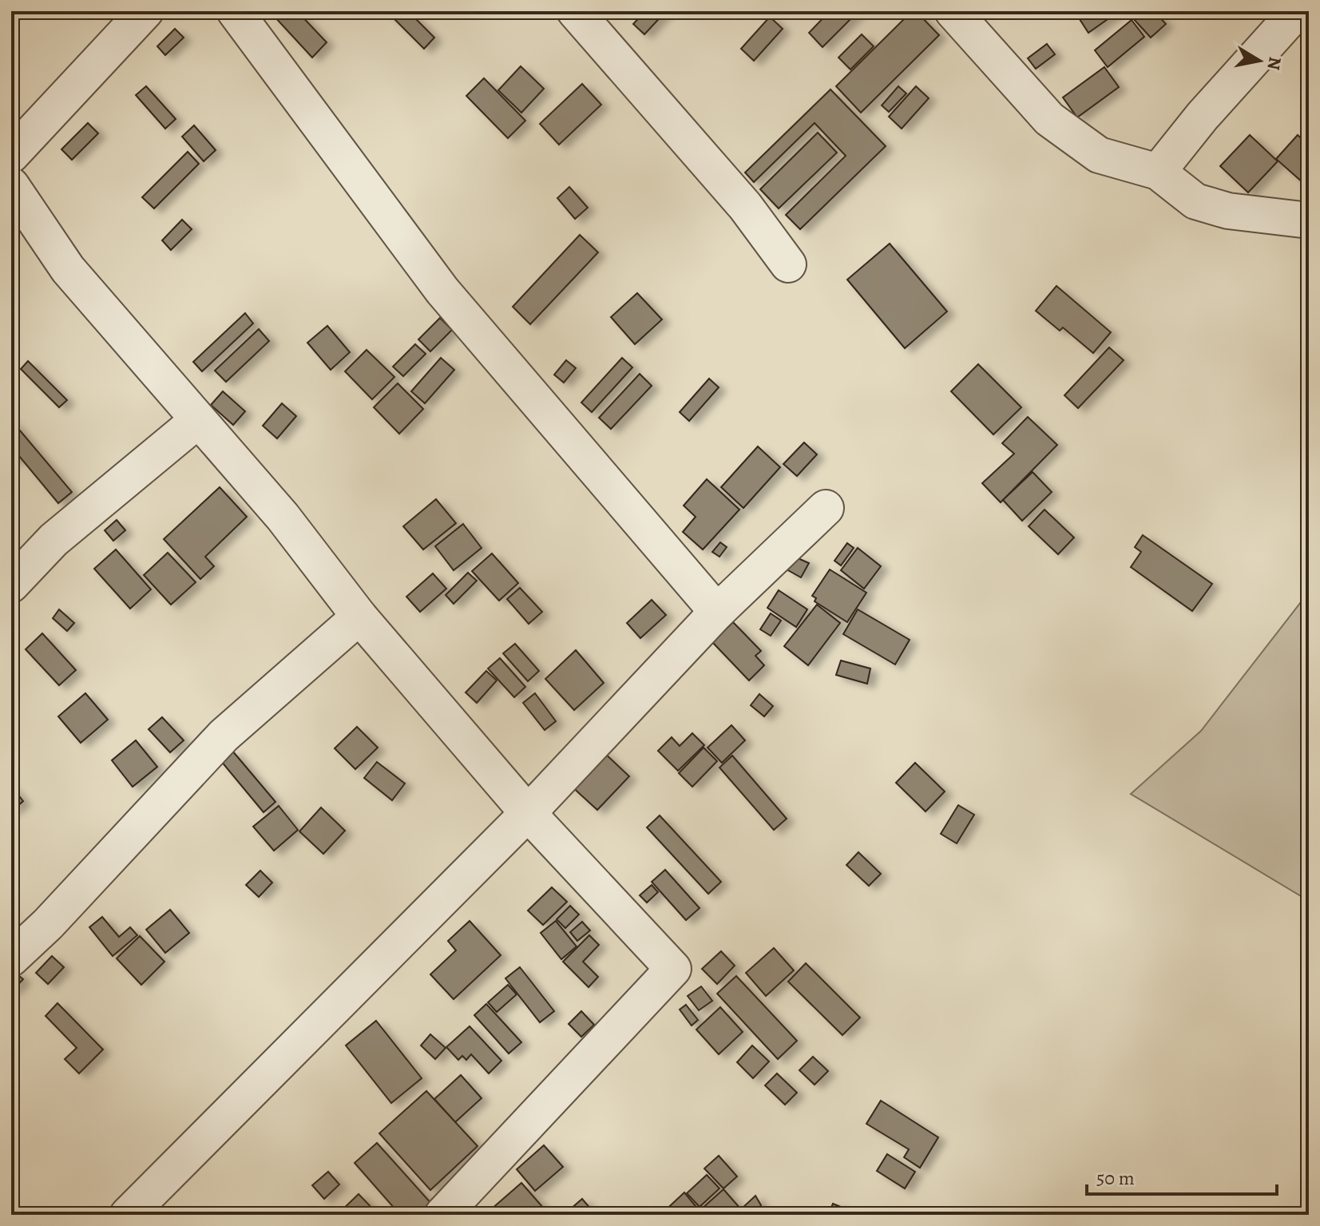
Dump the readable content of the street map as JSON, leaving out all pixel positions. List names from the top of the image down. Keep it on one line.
{"scale_bar":"50 m","north":"right"}
